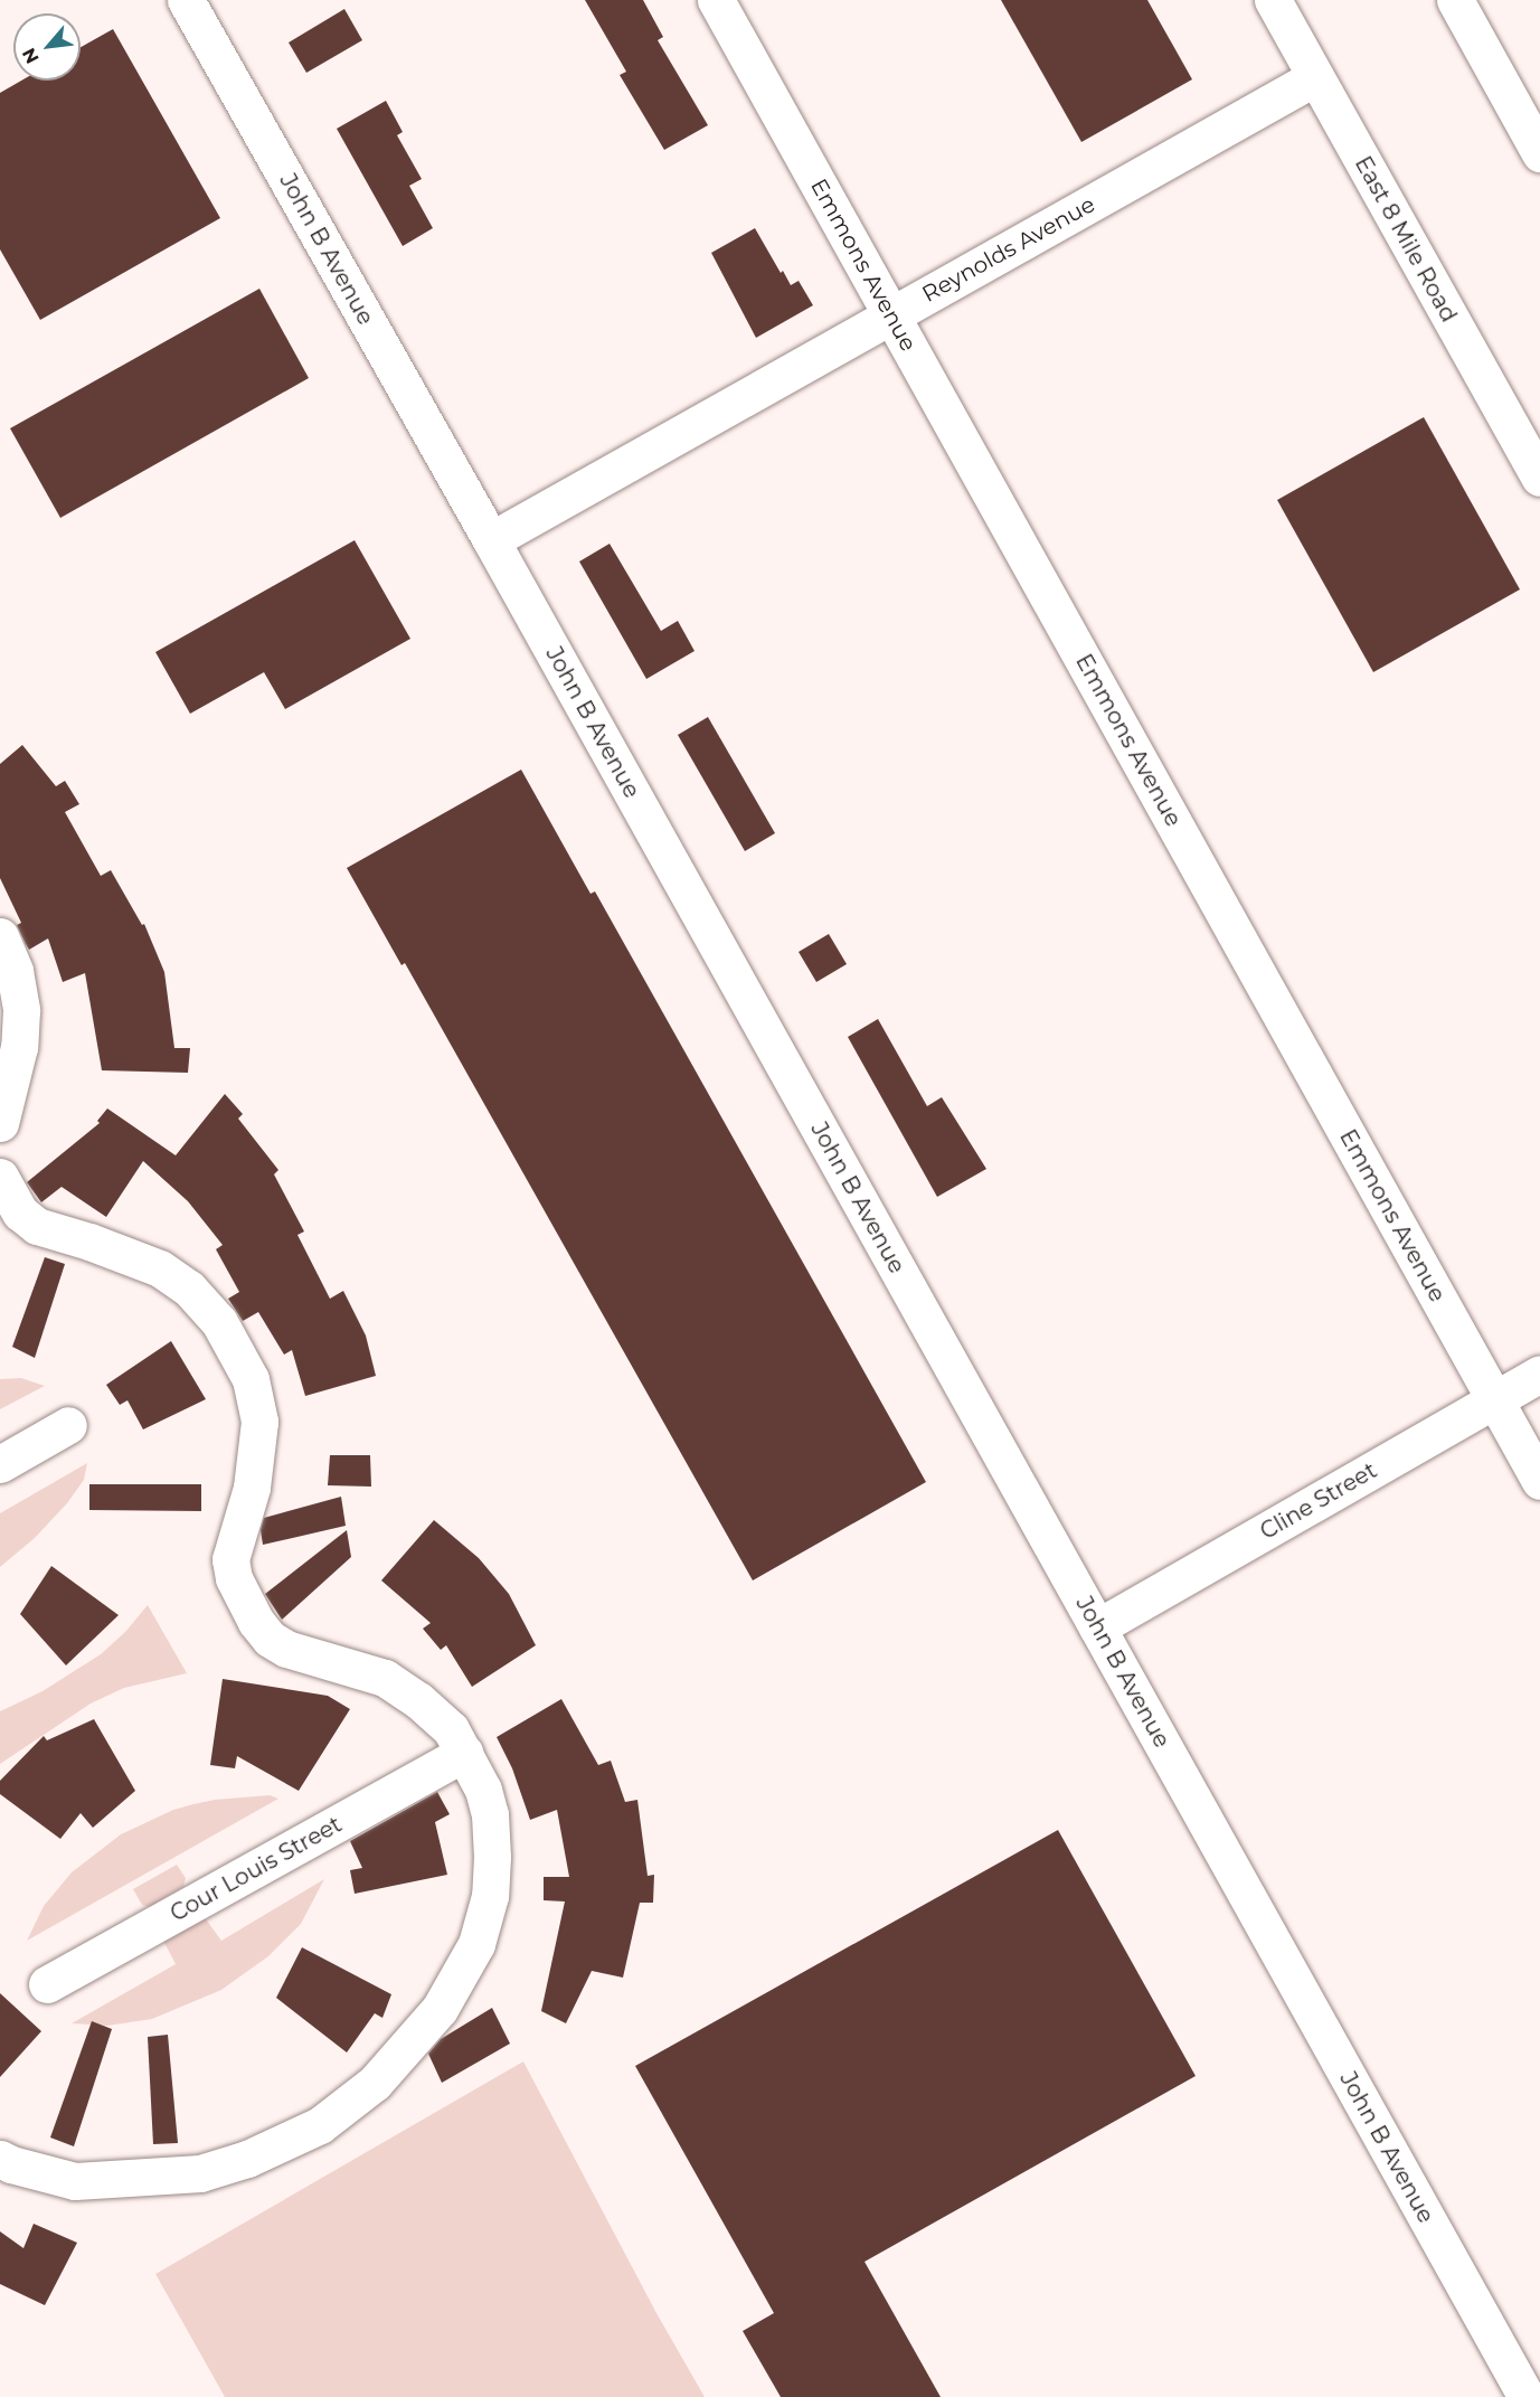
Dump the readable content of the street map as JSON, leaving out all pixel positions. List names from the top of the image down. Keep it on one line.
{"streets":{"main road":["East 8 Mile Road","John B Avenue","Reynolds Avenue","Emmons Avenue","Cline Street","Cour Louis Street"]},"crossings":[["East 8 Mile Road","Reynolds Avenue"],["John B Avenue","Reynolds Avenue"],["John B Avenue","Cline Street"],["Reynolds Avenue","Emmons Avenue"],["Emmons Avenue","Cline Street"]],"north":"bottom left"}
